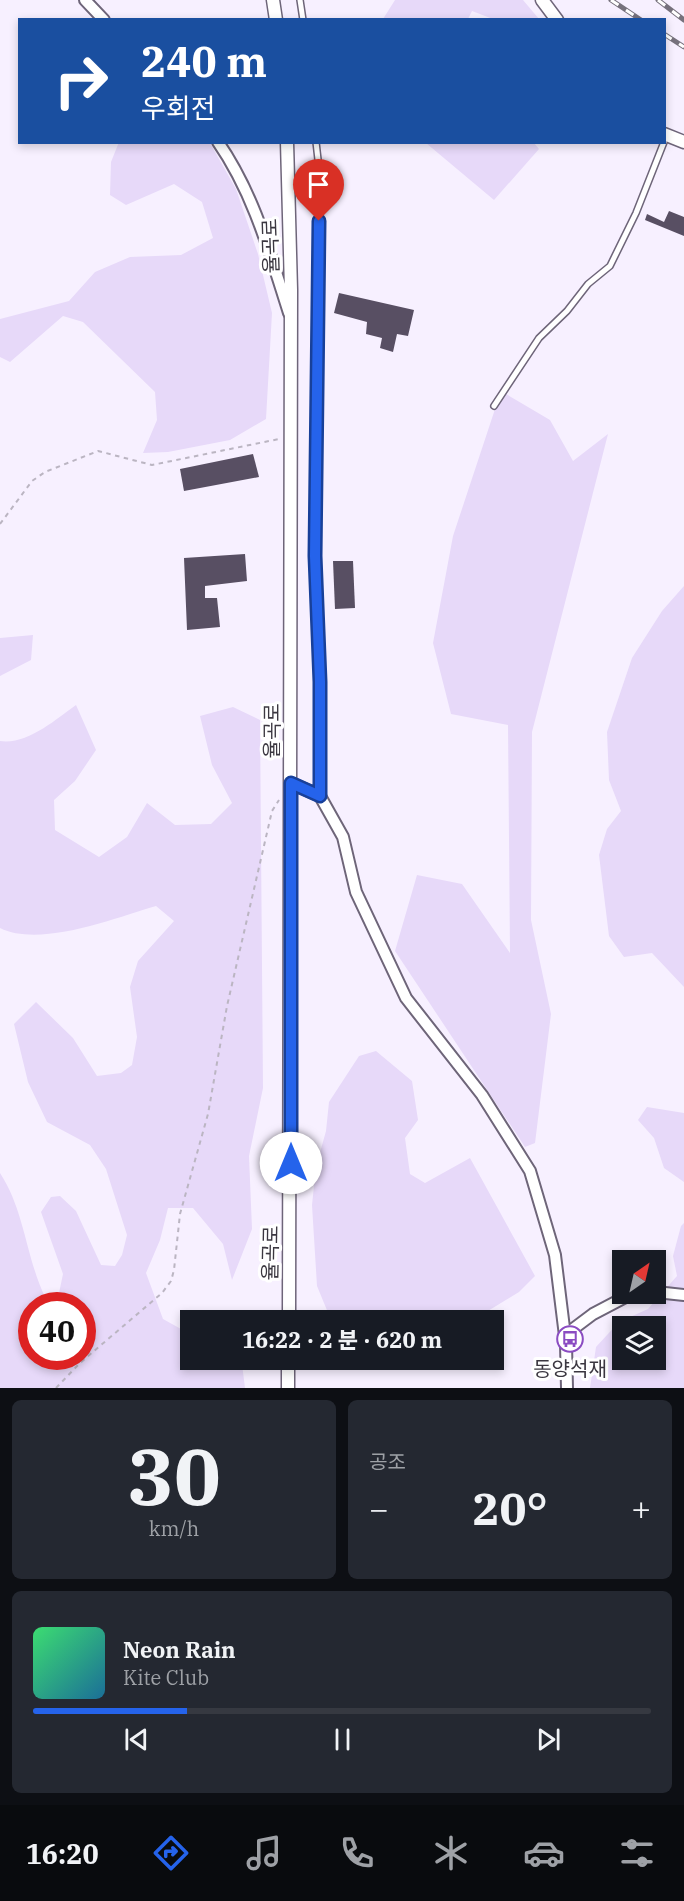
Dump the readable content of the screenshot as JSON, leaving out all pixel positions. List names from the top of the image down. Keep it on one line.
{"streets":{"street":["율곡로"]},"places":{"bus stop":["동양석재"]},"north":"top right","page":{"turn":["240 m","우회전"],"limit":"40","trip":"16:22 · 2 분 · 620 m","tile":[["30","km/h"],"공조"],"heat":["−","20°","+"],"song":["Neon Rain","Kite Club"],"tabs":"16:20"}}
